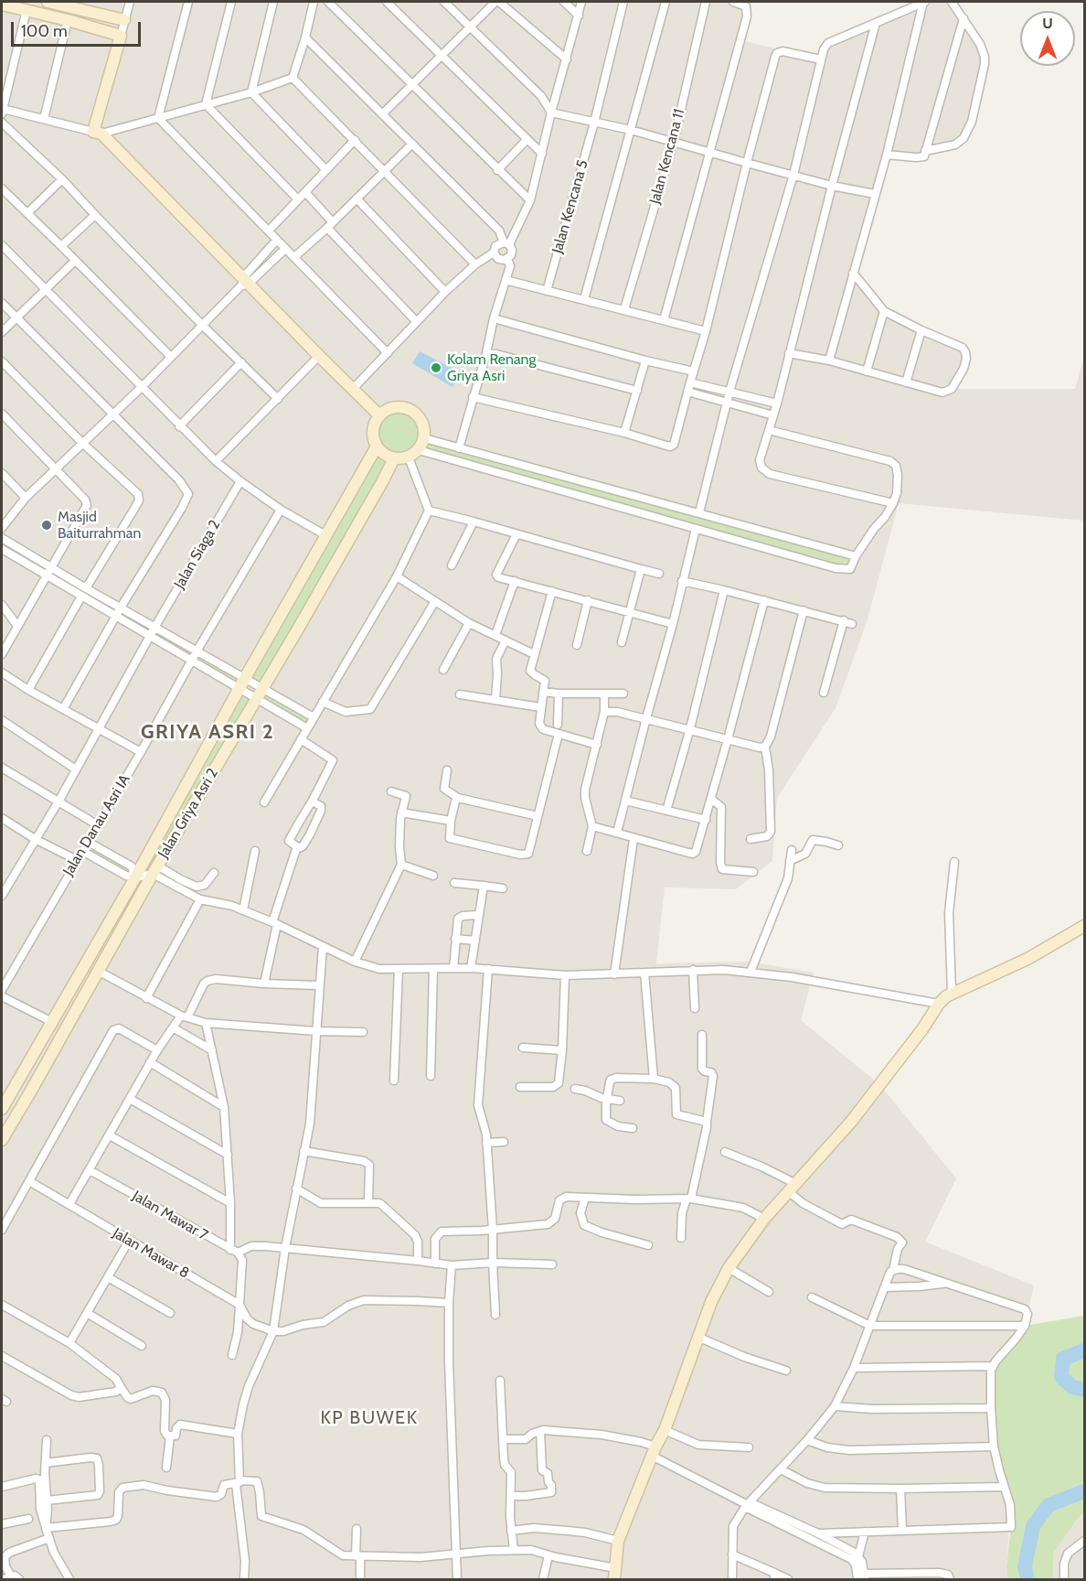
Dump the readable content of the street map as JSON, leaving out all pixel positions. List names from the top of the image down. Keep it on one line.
{"streets":{"street":["Jalan Kencana 11","Jalan Kencana 5","Jalan Siaga 2","Jalan Griya Asri 2","Jalan Danau Asri IA","Jalan Mawar 7","Jalan Mawar 8"]},"districts":["GRIYA ASRI 2","KP BUWEK"],"places":["Kolam Renang Griya Asri","Masjid Baiturrahman"],"scale_bar":"100 m","north":"top"}
